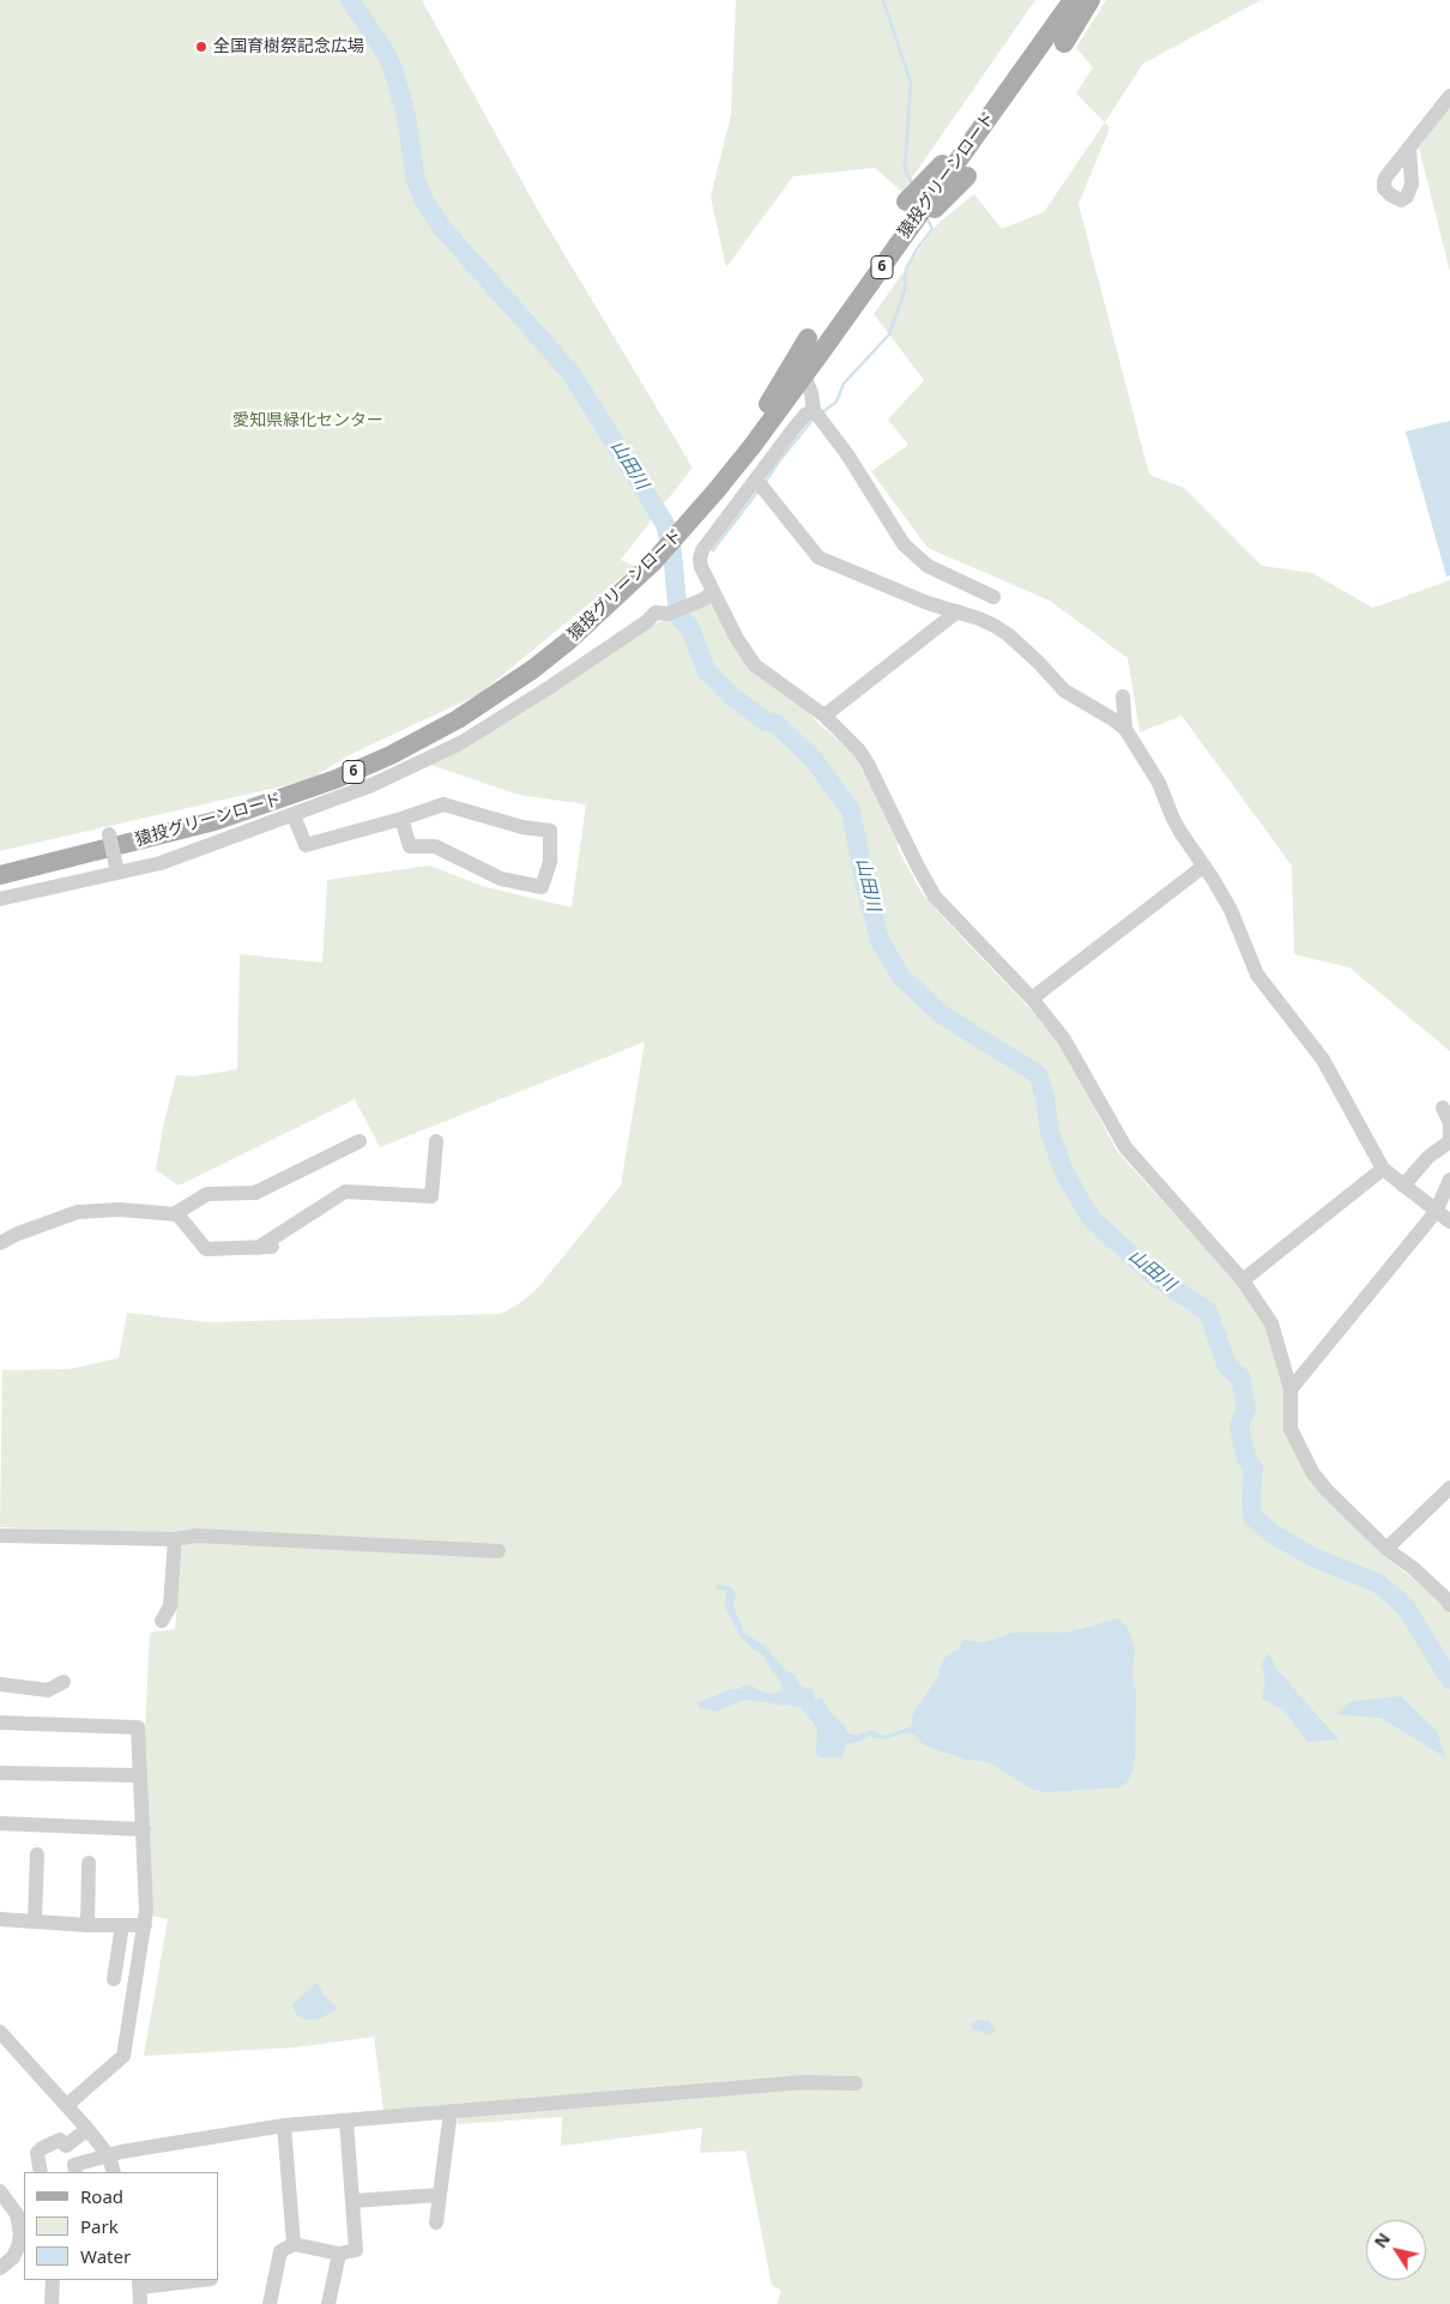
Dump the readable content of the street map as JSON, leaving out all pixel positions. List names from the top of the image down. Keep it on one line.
{"streets":{"main road":["猿投グリーンロード","6"]},"water":["山田川"],"parks":["愛知県緑化センター"],"places":["全国育樹祭記念広場"],"legend":["Road","Park","Water"],"north":"top left"}
